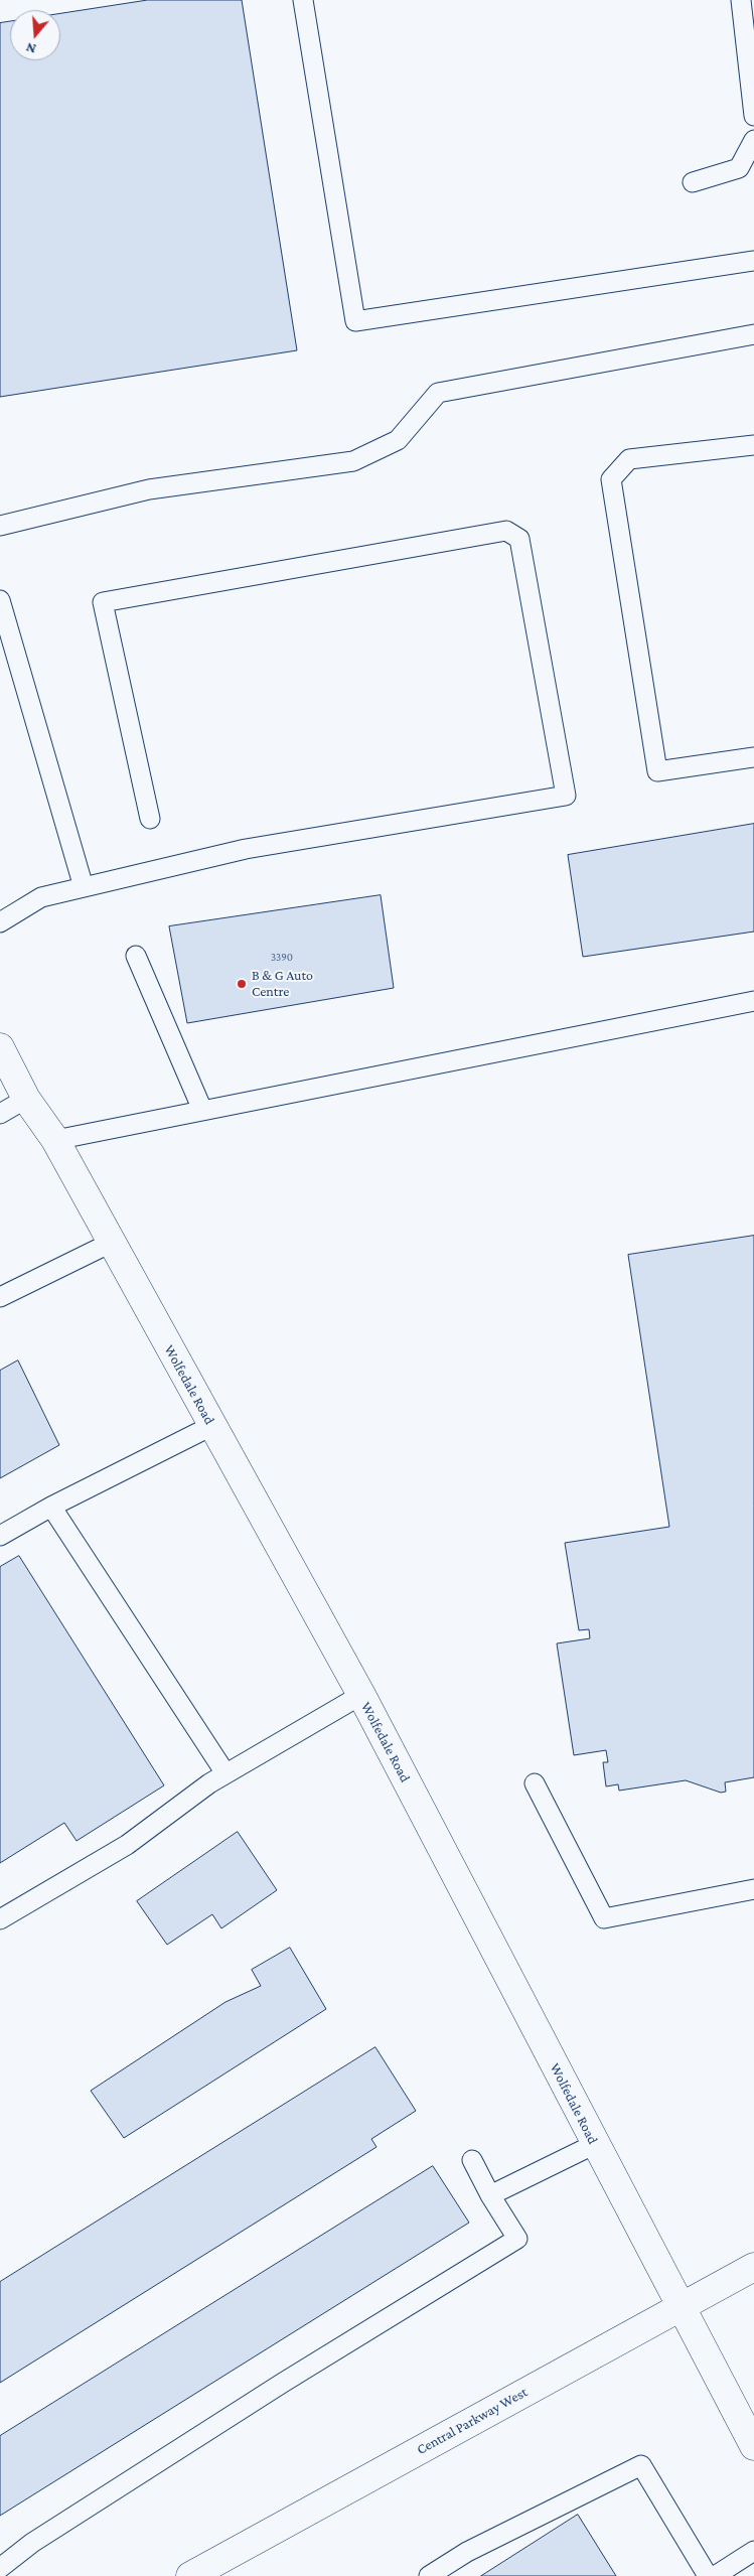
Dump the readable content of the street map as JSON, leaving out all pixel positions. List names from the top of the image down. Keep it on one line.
{"streets":{"street":["Wolfedale Road","Central Parkway West"]},"crossings":[["Wolfedale Road","Central Parkway West"]],"places":["B & G Auto Centre"],"house_numbers":["3390"],"north":"bottom"}
